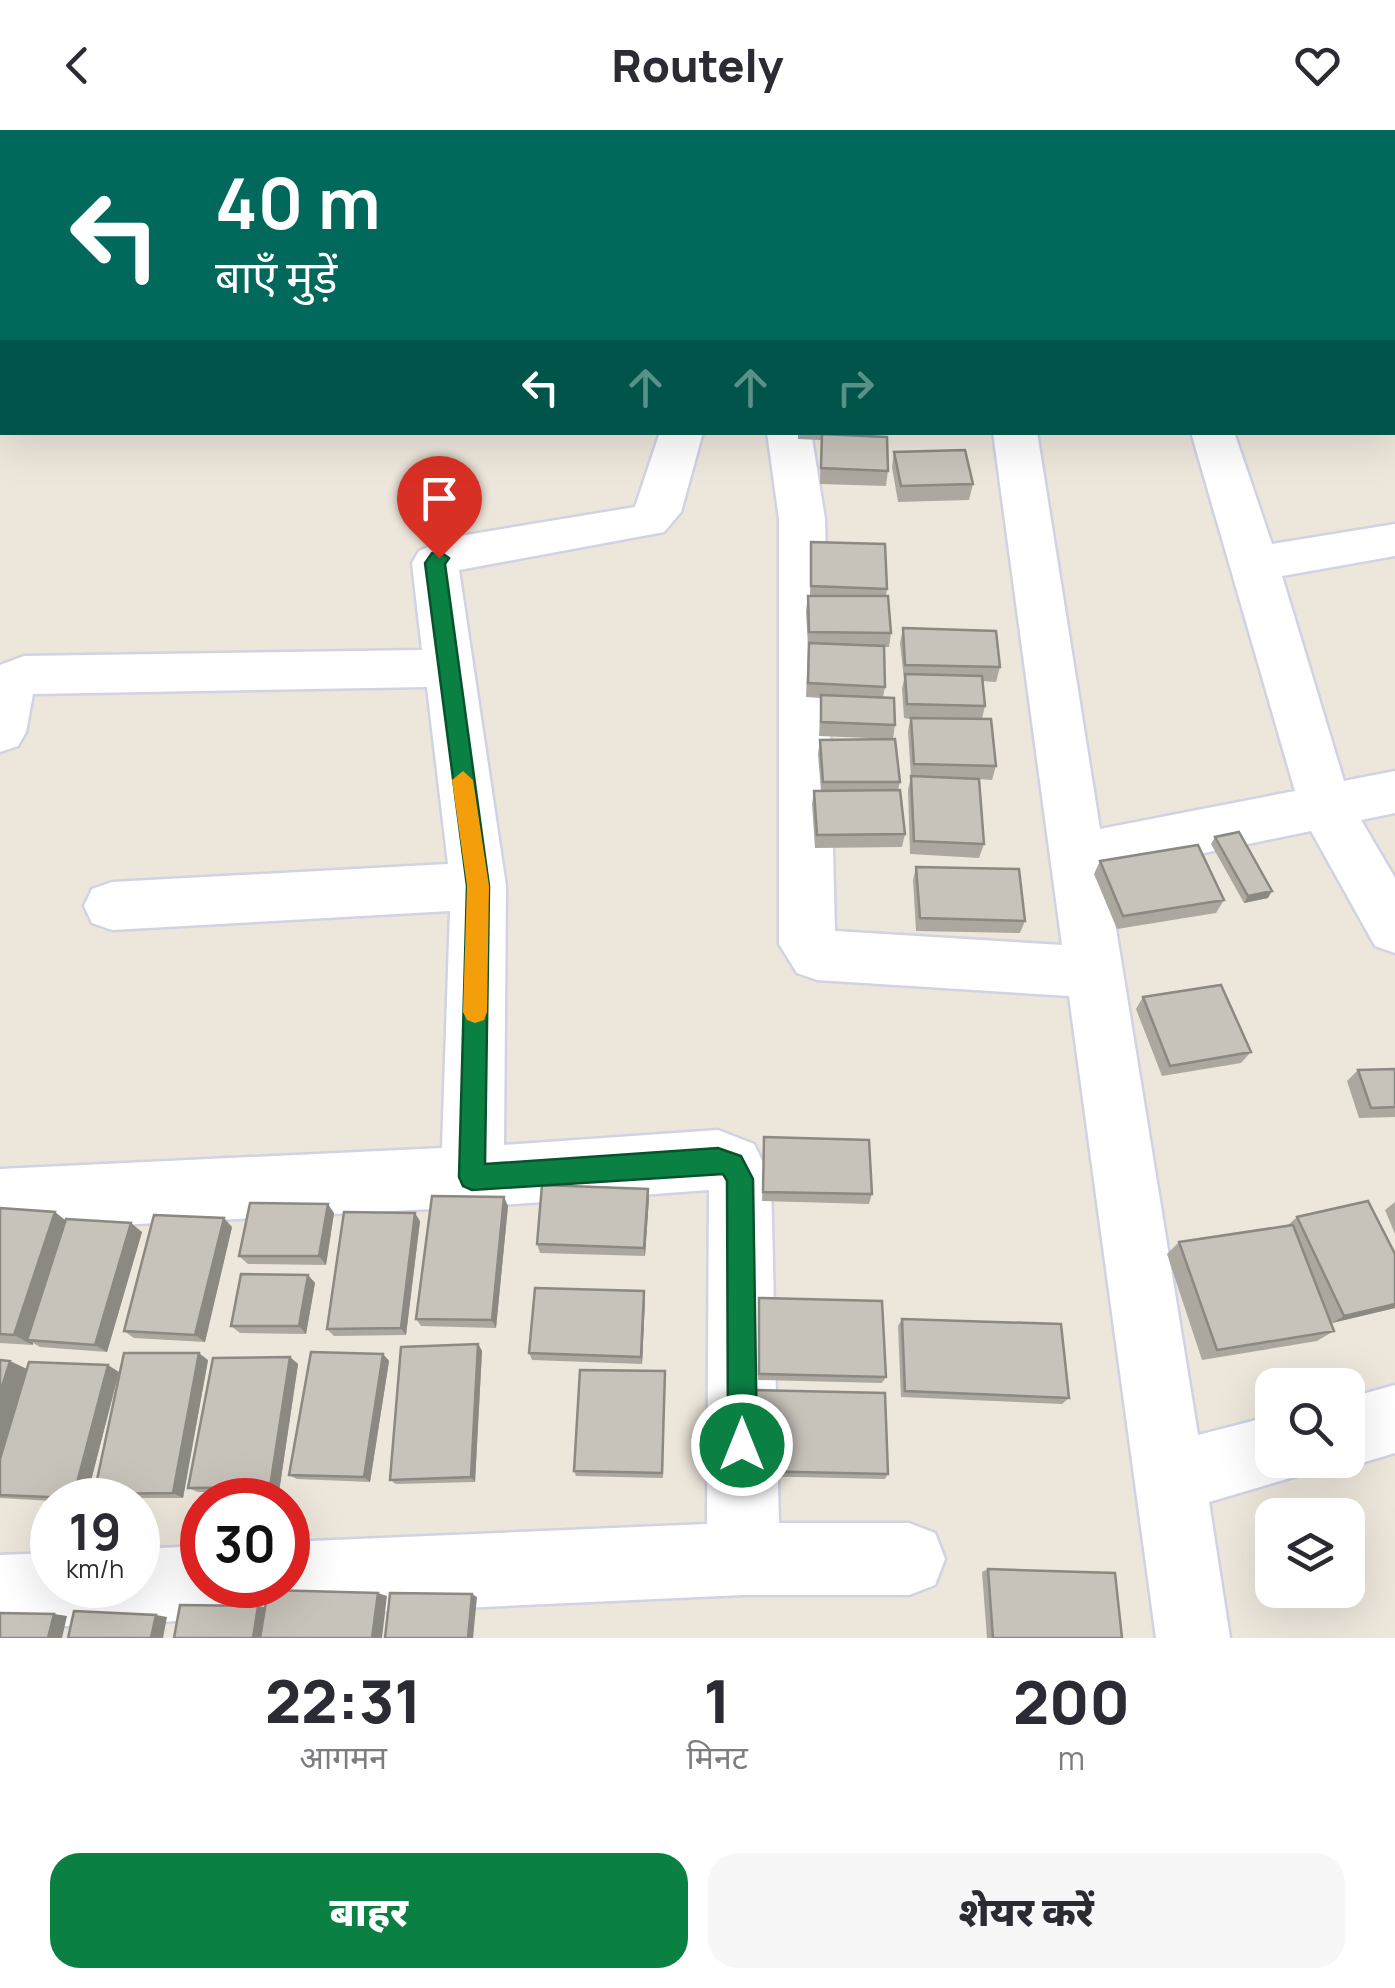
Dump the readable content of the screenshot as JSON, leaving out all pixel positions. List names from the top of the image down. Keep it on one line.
{"page":{"header":"Routely","turn":["40 m","बाएँ मुड़ें"],"speed":"19 km/h","limit":"30","eta":["22:31","आगमन","1","मिनट","200","m"],"buttons":["बाहर","शेयर करें"]}}
